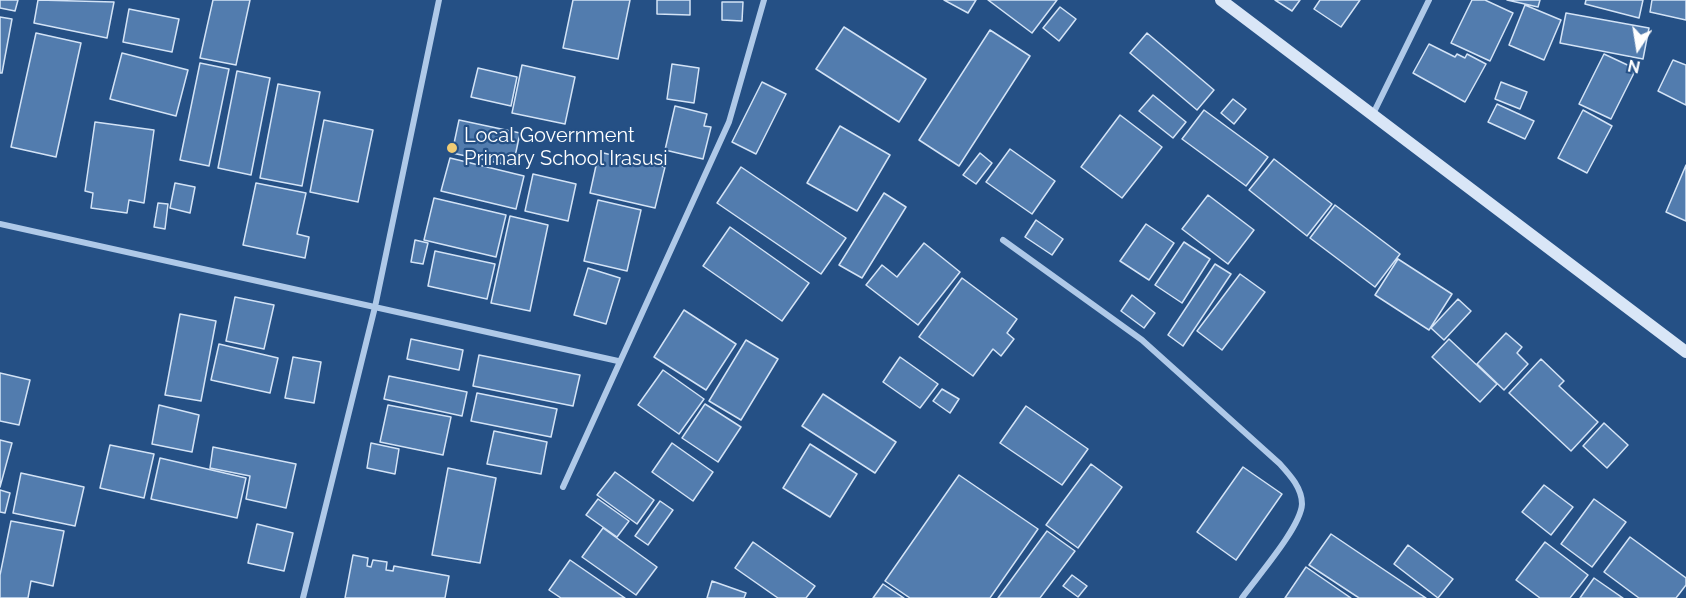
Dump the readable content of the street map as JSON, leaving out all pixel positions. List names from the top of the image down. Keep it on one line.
{"places":["Local Government Primary School Irasusi"],"north":"bottom"}
